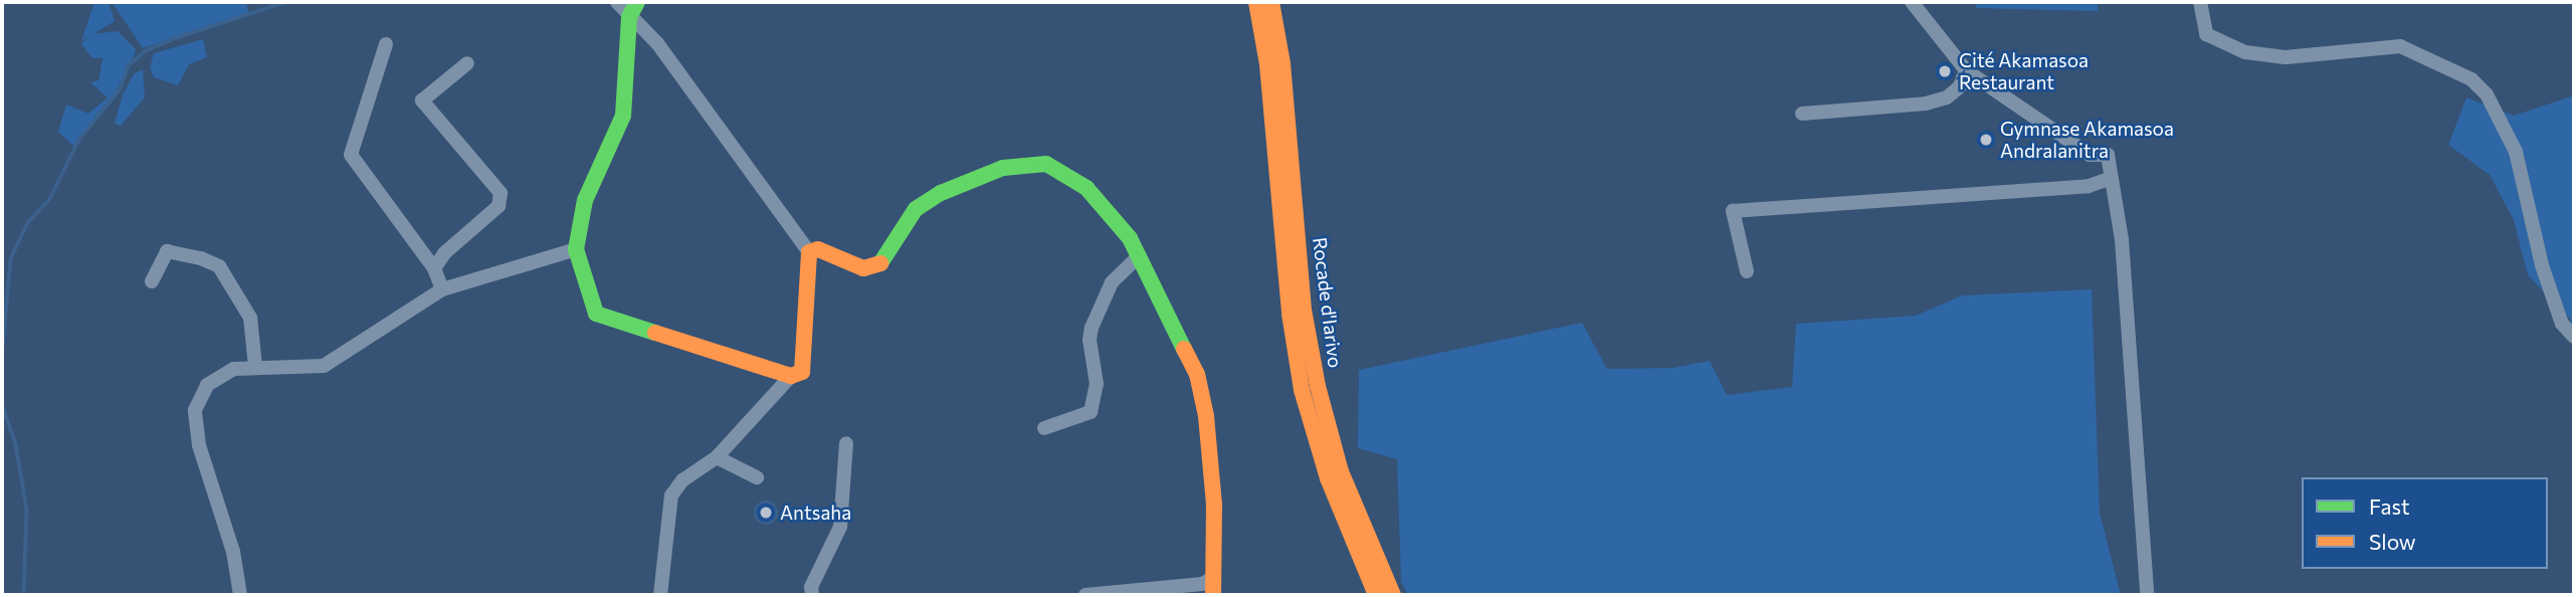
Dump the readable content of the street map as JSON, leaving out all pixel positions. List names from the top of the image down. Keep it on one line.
{"streets":{"street":["Rocade d'Iarivo"]},"places":["Cité Akamasoa Restaurant","Gymnase Akamasoa Andralanitra","Antsaha"],"legend":["Fast","Slow"]}
